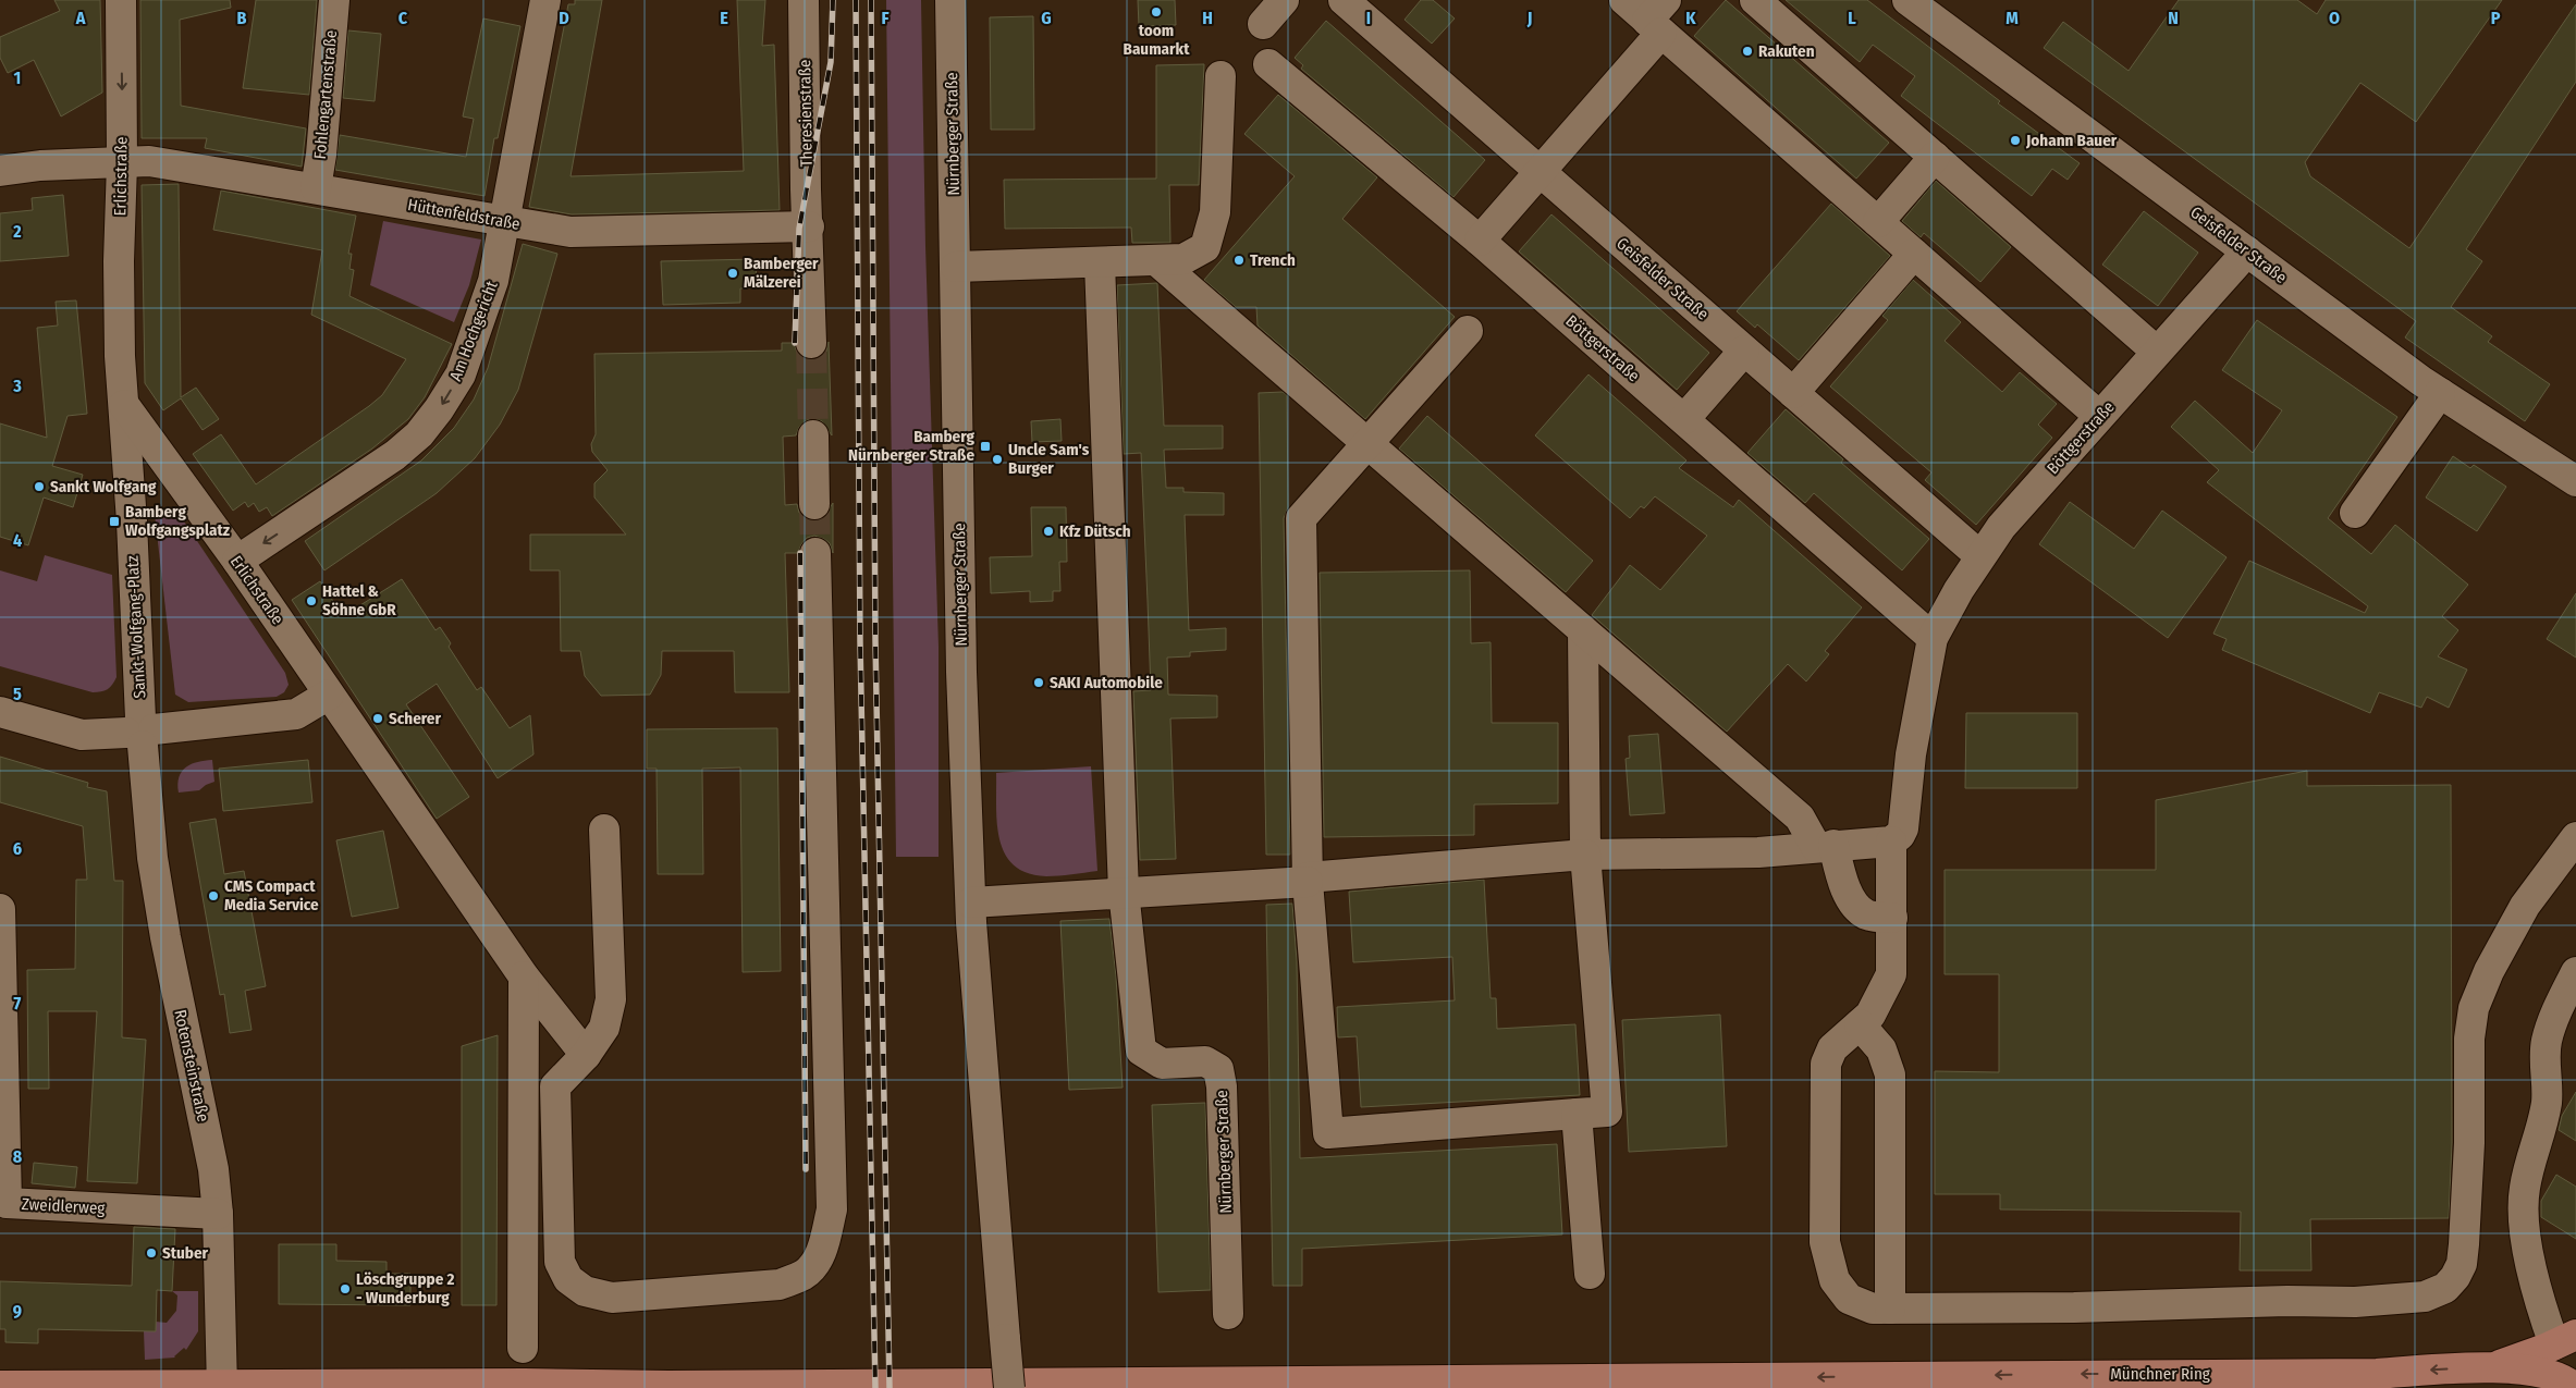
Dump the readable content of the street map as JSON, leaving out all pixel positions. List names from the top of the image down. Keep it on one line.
{"streets":{"main road":["Münchner Ring"],"street":["Fohlengartenstraße","Theresienstraße","Nürnberger Straße","Erlichstraße","Hüttenfeldstraße","Geisfelder Straße","Am Hochgericht","Böttgerstraße","Sankt-Wolfgang-Platz","Rotensteinstraße","Zweidlerweg"]},"crossings":[["Fohlengartenstraße","Hüttenfeldstraße"],["Theresienstraße","Hüttenfeldstraße"],["Erlichstraße","Hüttenfeldstraße"],["Erlichstraße","Am Hochgericht"],["Erlichstraße","Sankt-Wolfgang-Platz"],["Hüttenfeldstraße","Am Hochgericht"],["Geisfelder Straße","Böttgerstraße"],["Sankt-Wolfgang-Platz","Rotensteinstraße"],["Rotensteinstraße","Zweidlerweg"],["Rotensteinstraße","Münchner Ring"]],"one_way":["Am Hochgericht","Münchner Ring"],"places":{"other":["toom Baumarkt","Rakuten","Johann Bauer","Trench","Bamberger Mälzerei","Uncle Sam's Burger","Sankt Wolfgang","Kfz Dütsch","Hattel & Söhne GbR","SAKI Automobile","Scherer","CMS Compact Media Service","Stuber","Löschgruppe 2 - Wunderburg"],"transit":["Bamberg Nürnberger Straße","Bamberg Wolfgangsplatz"]},"grid":{"columns":["A","B","C","D","E","F","G","H","I","J","K","L","M","N","O","P"],"rows":["1","2","3","4","5","6","7","8","9"]}}
